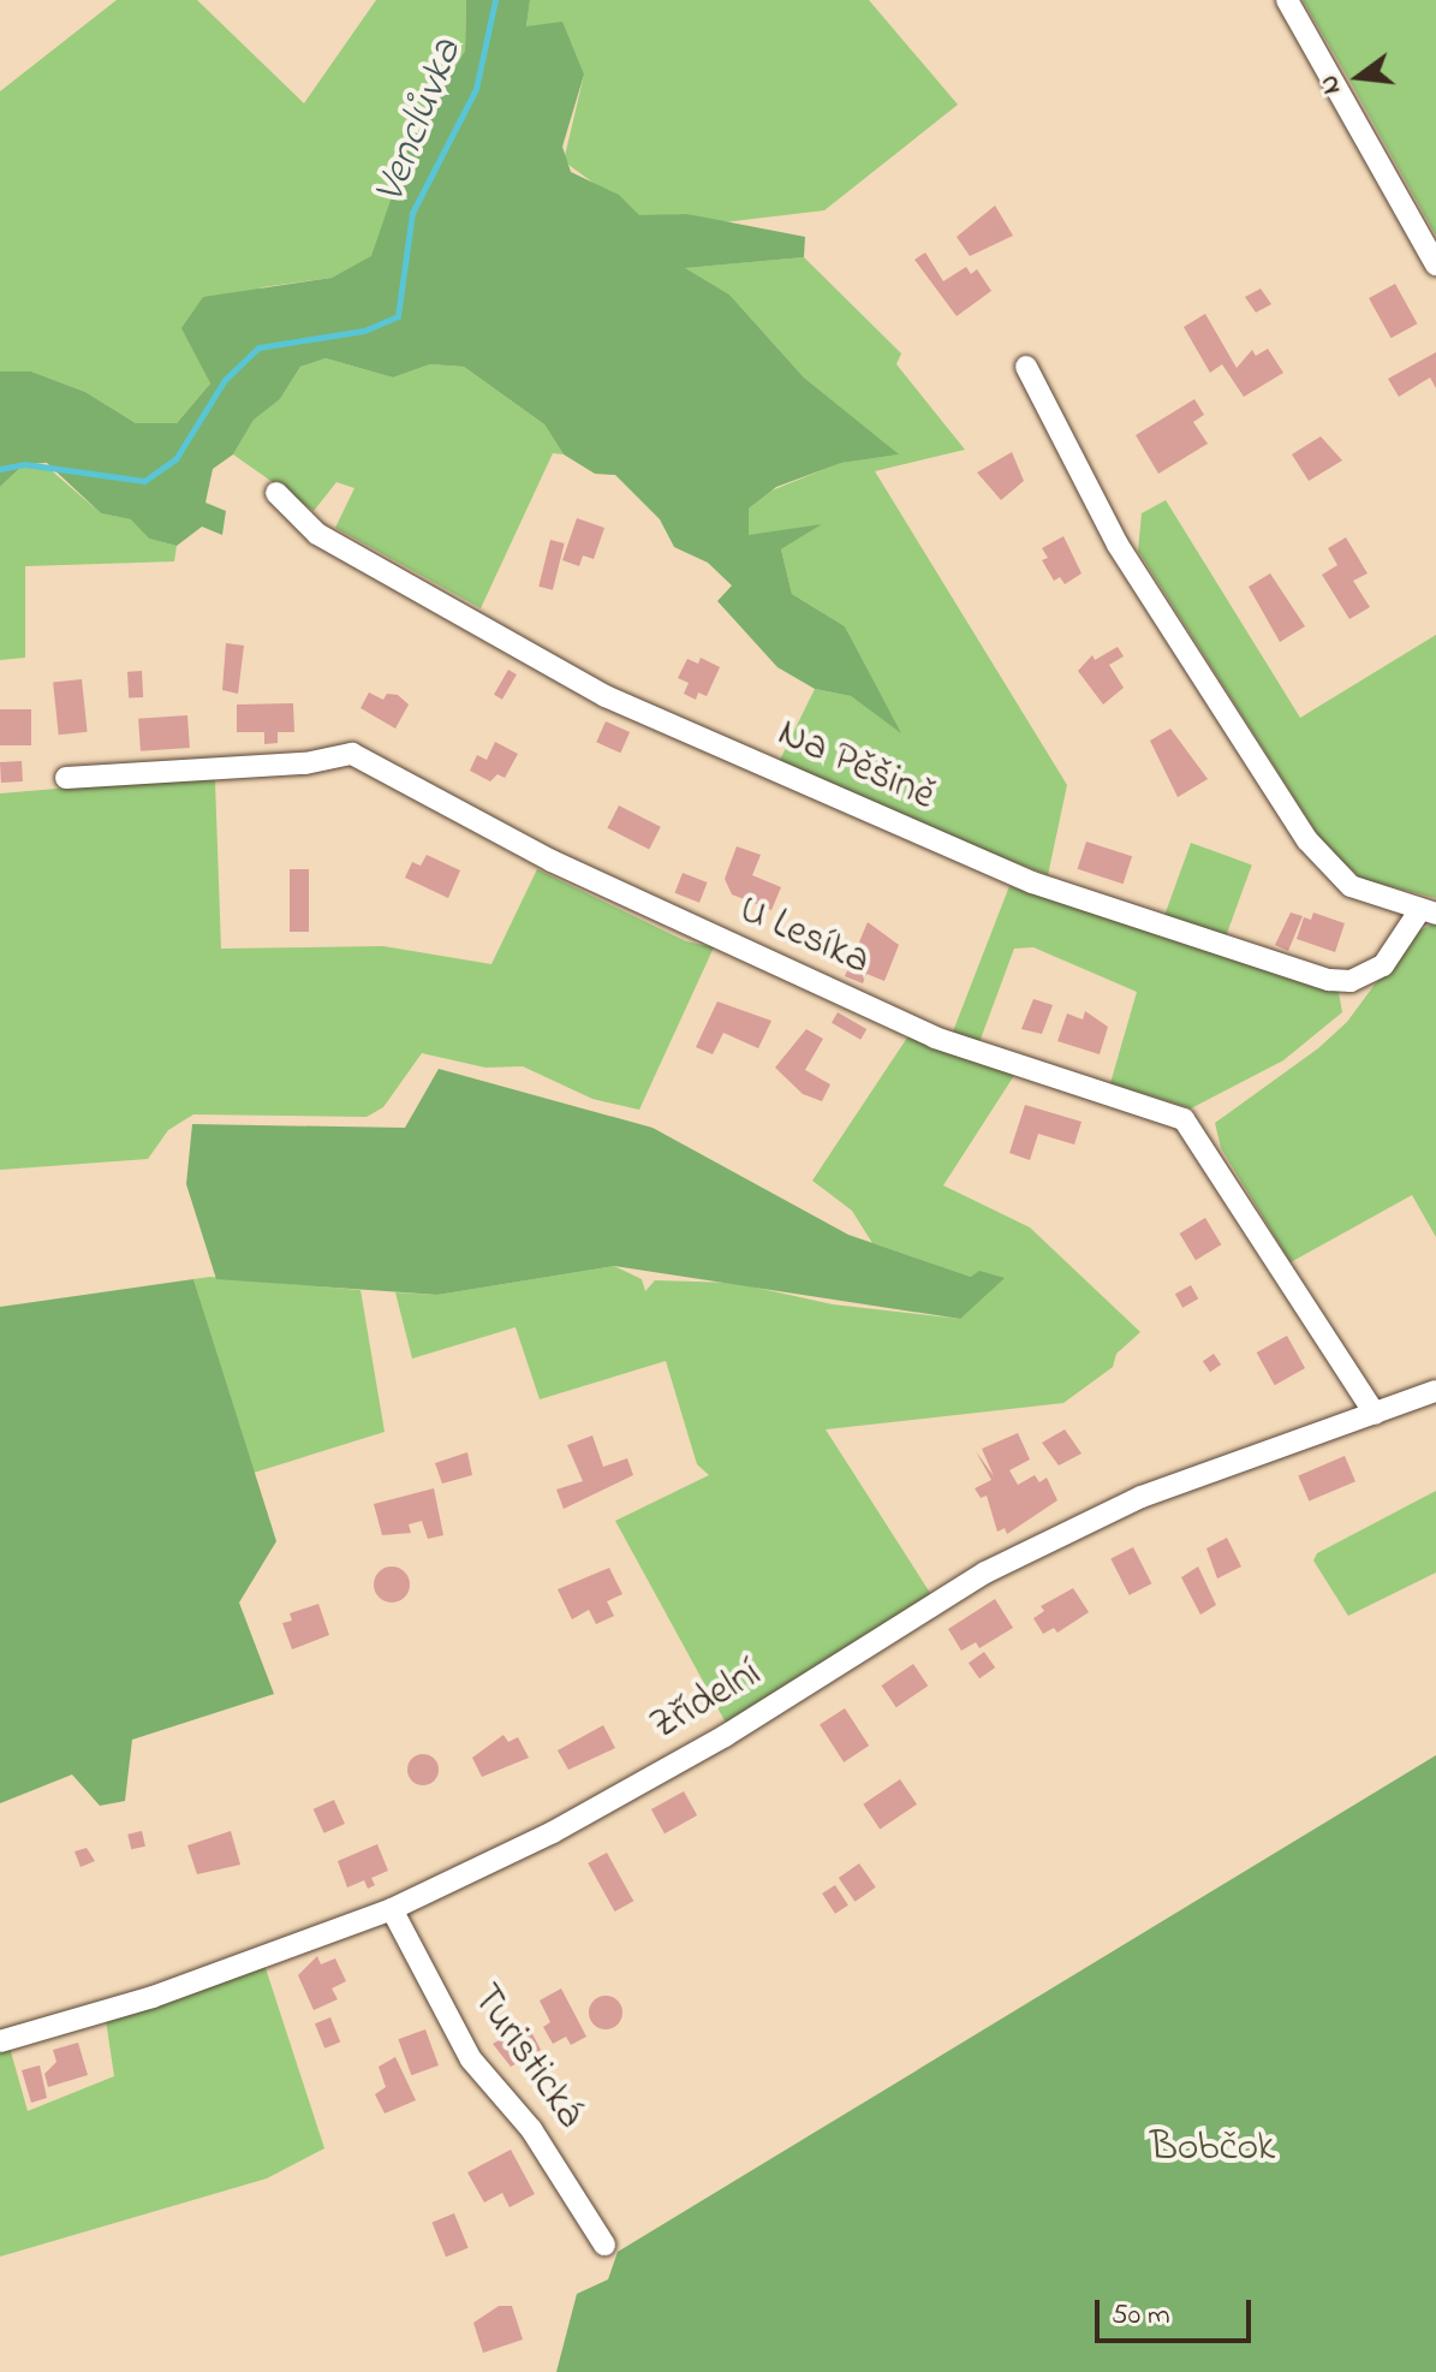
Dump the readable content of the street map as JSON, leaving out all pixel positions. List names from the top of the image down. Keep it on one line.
{"streets":{"street":["Na Pěšině","U Lesíka","Zřídelní","Turistická"]},"crossings":[["U Lesíka","Zřídelní"],["Zřídelní","Turistická"]],"water":["Venclůvka"],"parks":["Bobčok"],"scale_bar":"50 m","north":"left"}
